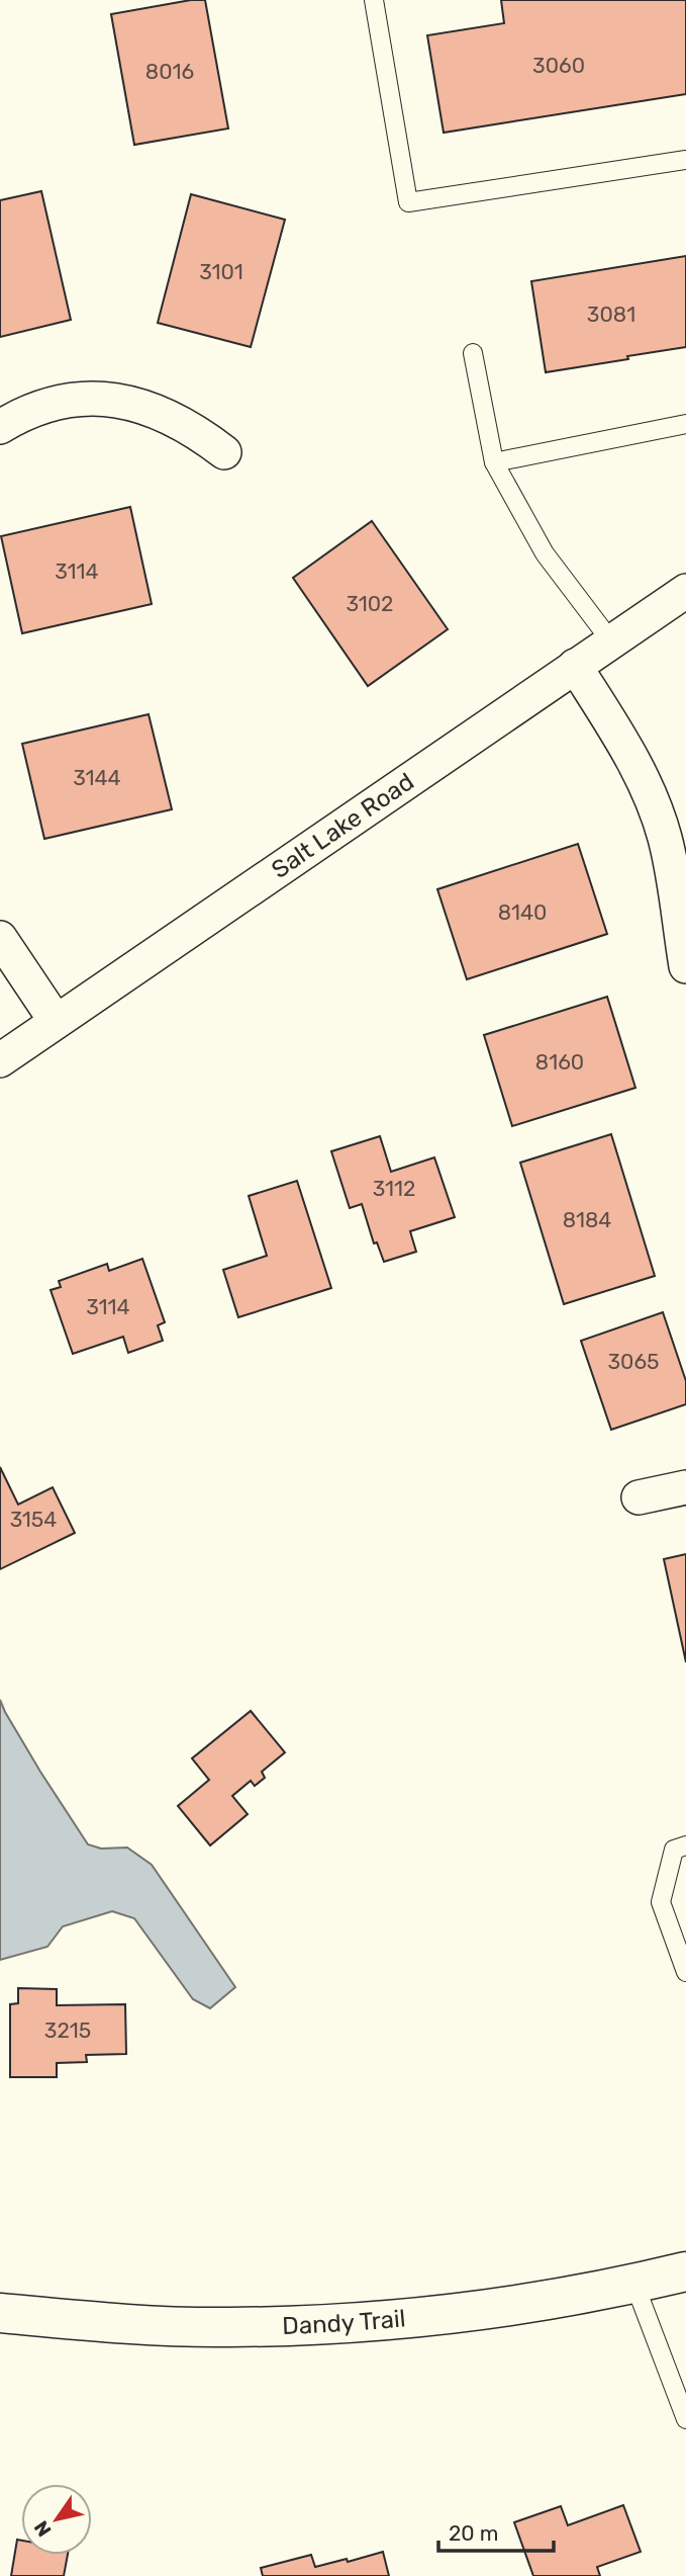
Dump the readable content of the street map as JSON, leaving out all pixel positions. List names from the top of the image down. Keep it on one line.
{"streets":{"main road":["Dandy Trail"],"street":["Salt Lake Road"]},"house_numbers":["3060","8016","3101","3081","3114","3102","3144","8140","8160","3112","8184","3114","3065","3154","3215"],"scale_bar":"20 m","north":"bottom left"}
